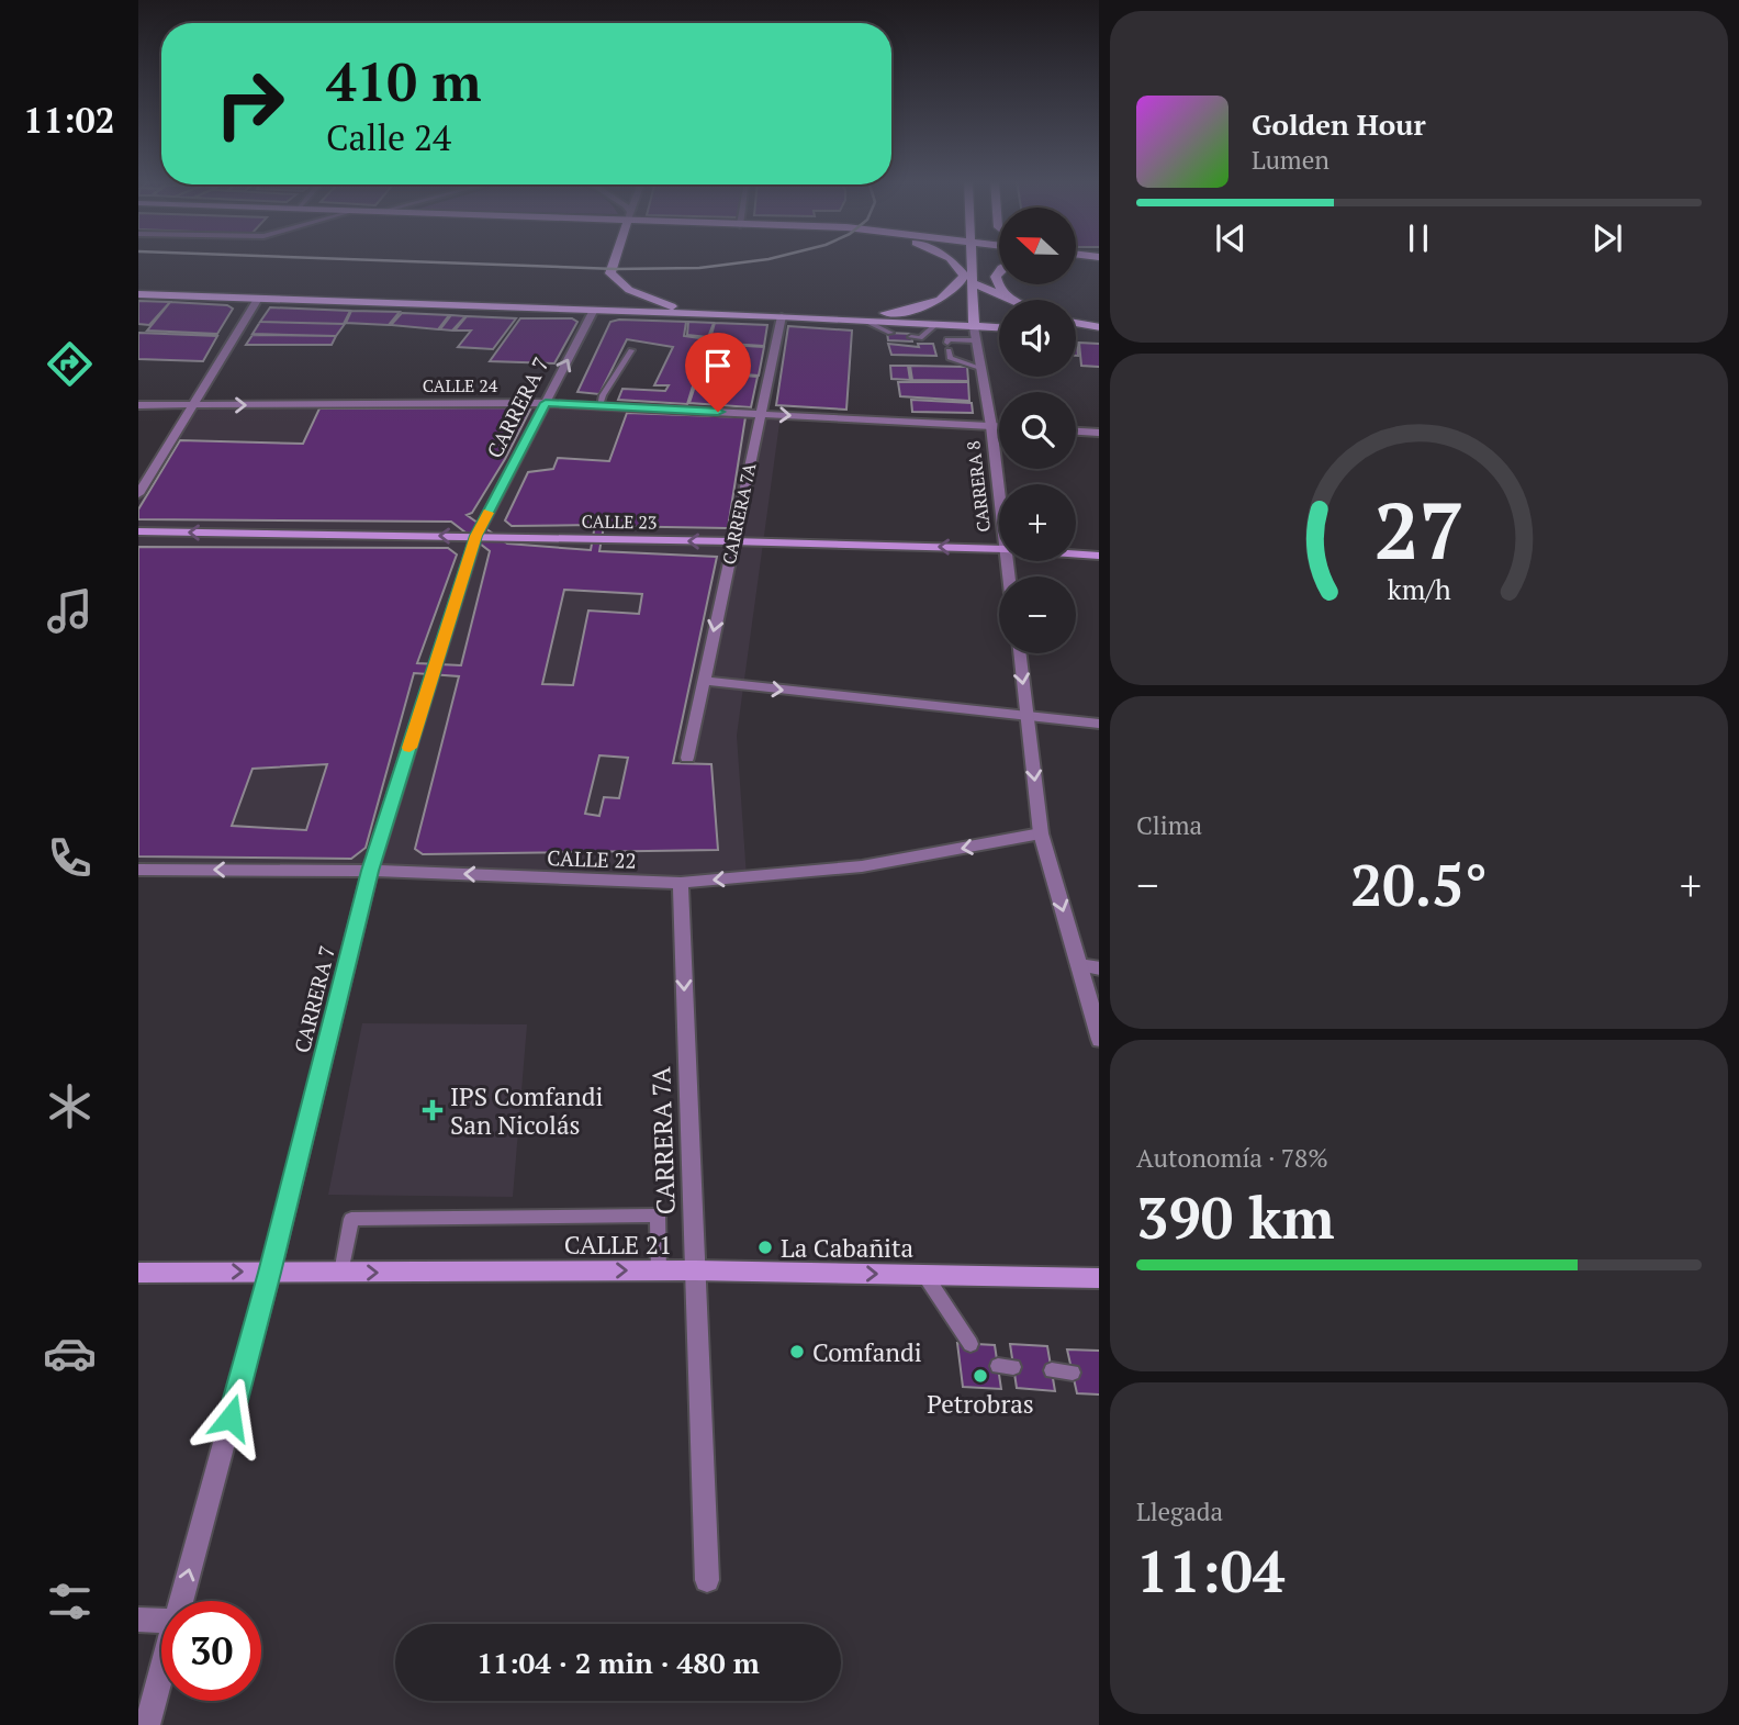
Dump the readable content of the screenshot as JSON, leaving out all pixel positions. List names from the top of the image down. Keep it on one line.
{"streets":{"main road":["CARRERA 8","CALLE 23","CALLE 21"],"street":["CALLE 24","CARRERA 7","CARRERA 7A","CALLE 22"]},"crossings":[["CALLE 24","CARRERA 7"],["CALLE 24","CARRERA 8"],["CALLE 24","CARRERA 7A"],["CARRERA 7","CALLE 23"],["CARRERA 7","CALLE 22"],["CARRERA 7","CALLE 21"],["CARRERA 7A","CALLE 23"],["CARRERA 7A","CALLE 22"],["CARRERA 7A","CALLE 21"]],"one_way":["CALLE 24","CARRERA 7A","CALLE 23","CALLE 22","CALLE 21"],"places":{"health":["IPS Comfandi San Nicolás"],"other":["La Cabañita","Comfandi","Petrobras"]},"north":"left","page":{"tabs":"11:02","turn":["410 m","Calle 24"],"song":["Golden Hour","Lumen"],"map_buttons":["+","−"],"tile":["Clima",["Autonomía · 78%","390 km"],["Llegada","11:04"]],"heat":["−","20.5°","+"],"limit":"30","trip":"11:04 · 2 min · 480 m","gauge":["27","km/h"]}}
